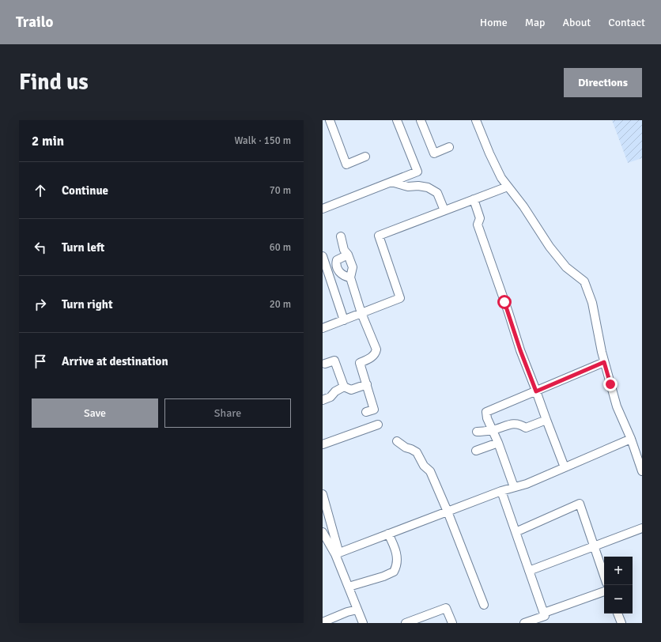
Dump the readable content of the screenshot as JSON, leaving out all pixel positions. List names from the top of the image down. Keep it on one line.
{"page":{"header":"Trailo","nav":["Home","Map","About","Contact"],"buttons":["Directions",["Save","Share"]],"title":"Find us","heading":["2 min","Walk · 150 m"],"list":[["Continue","70 m"],["Turn left","60 m"],["Turn right","20 m"],"Arrive at destination"],"map_buttons":["+","−"]}}
